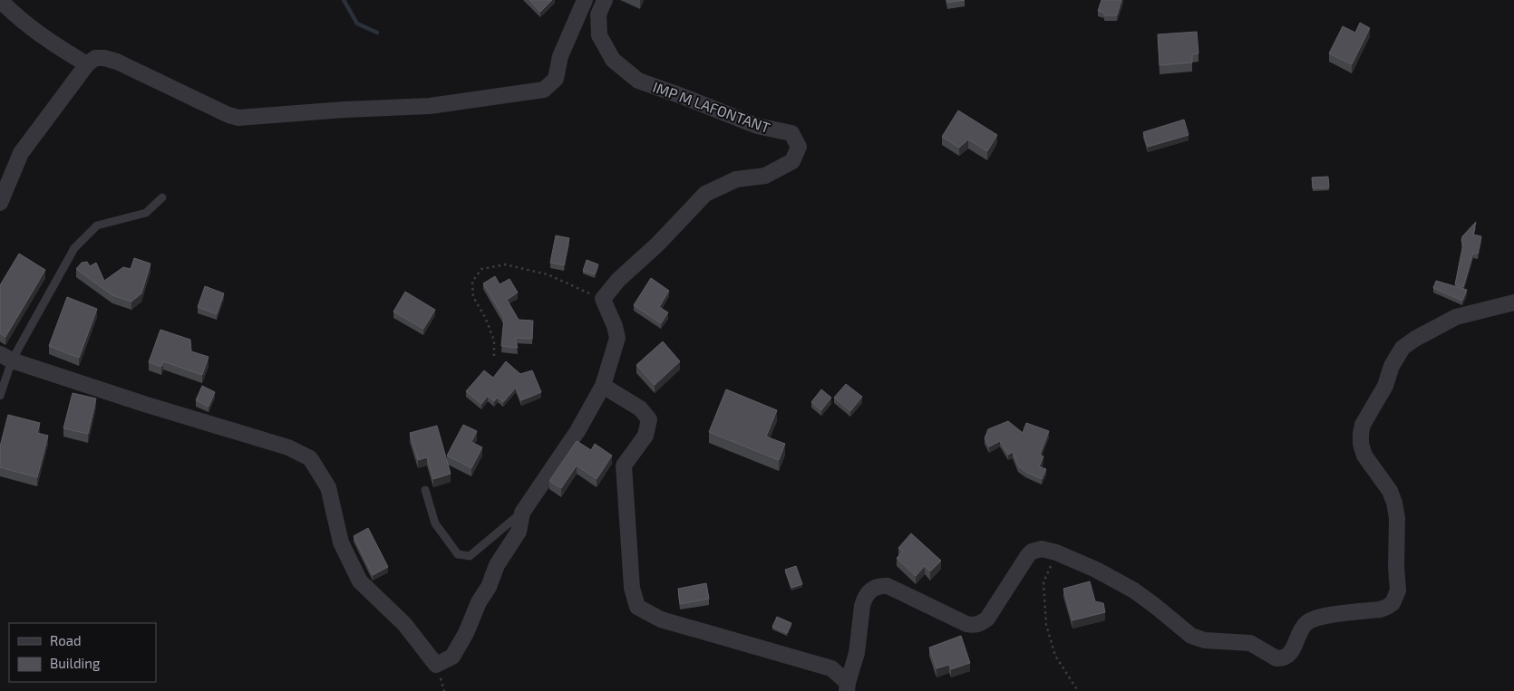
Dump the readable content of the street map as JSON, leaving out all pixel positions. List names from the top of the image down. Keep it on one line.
{"streets":{"street":["IMP M LAFONTANT"]},"legend":["Road","Building"]}
